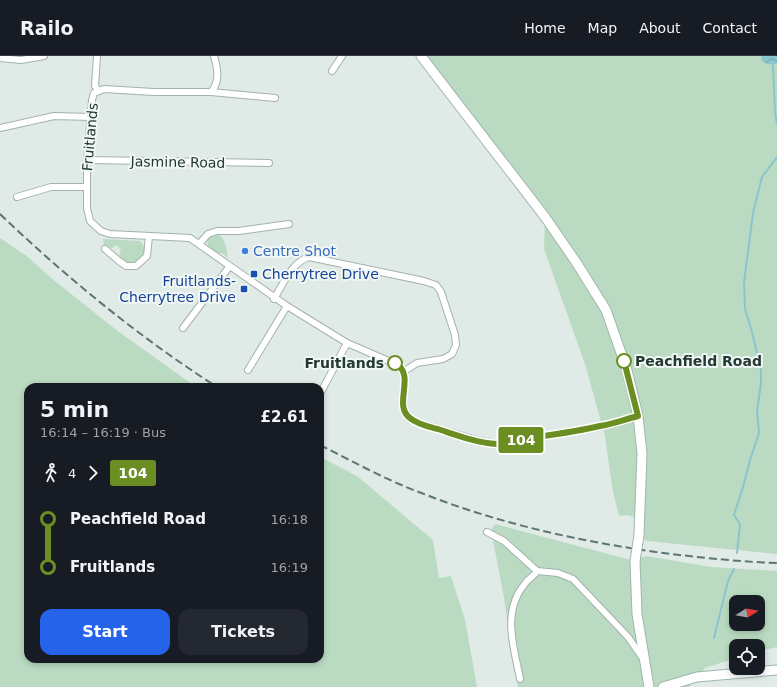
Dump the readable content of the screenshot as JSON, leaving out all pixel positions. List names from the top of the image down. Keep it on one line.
{"streets":{"street":["Fruitlands","Jasmine Road"]},"crossings":[["Fruitlands","Jasmine Road"]],"places":{"other":["Centre Shot","Peachfield Road","Fruitlands"],"transit":["Cherrytree Drive","Fruitlands- Cherrytree Drive"]},"lines":["bus line 104"],"north":"right","page":{"header":"Railo","nav":["Home","Map","About","Contact"],"on_map":"104","heading":["5 min","16:14 – 16:19 · Bus","£2.61"],"legs":["4","104"],"list":[{"name":"Peachfield Road","value":"16:18"},{"name":"Fruitlands","value":"16:19"}],"buttons":["Start","Tickets"]}}
